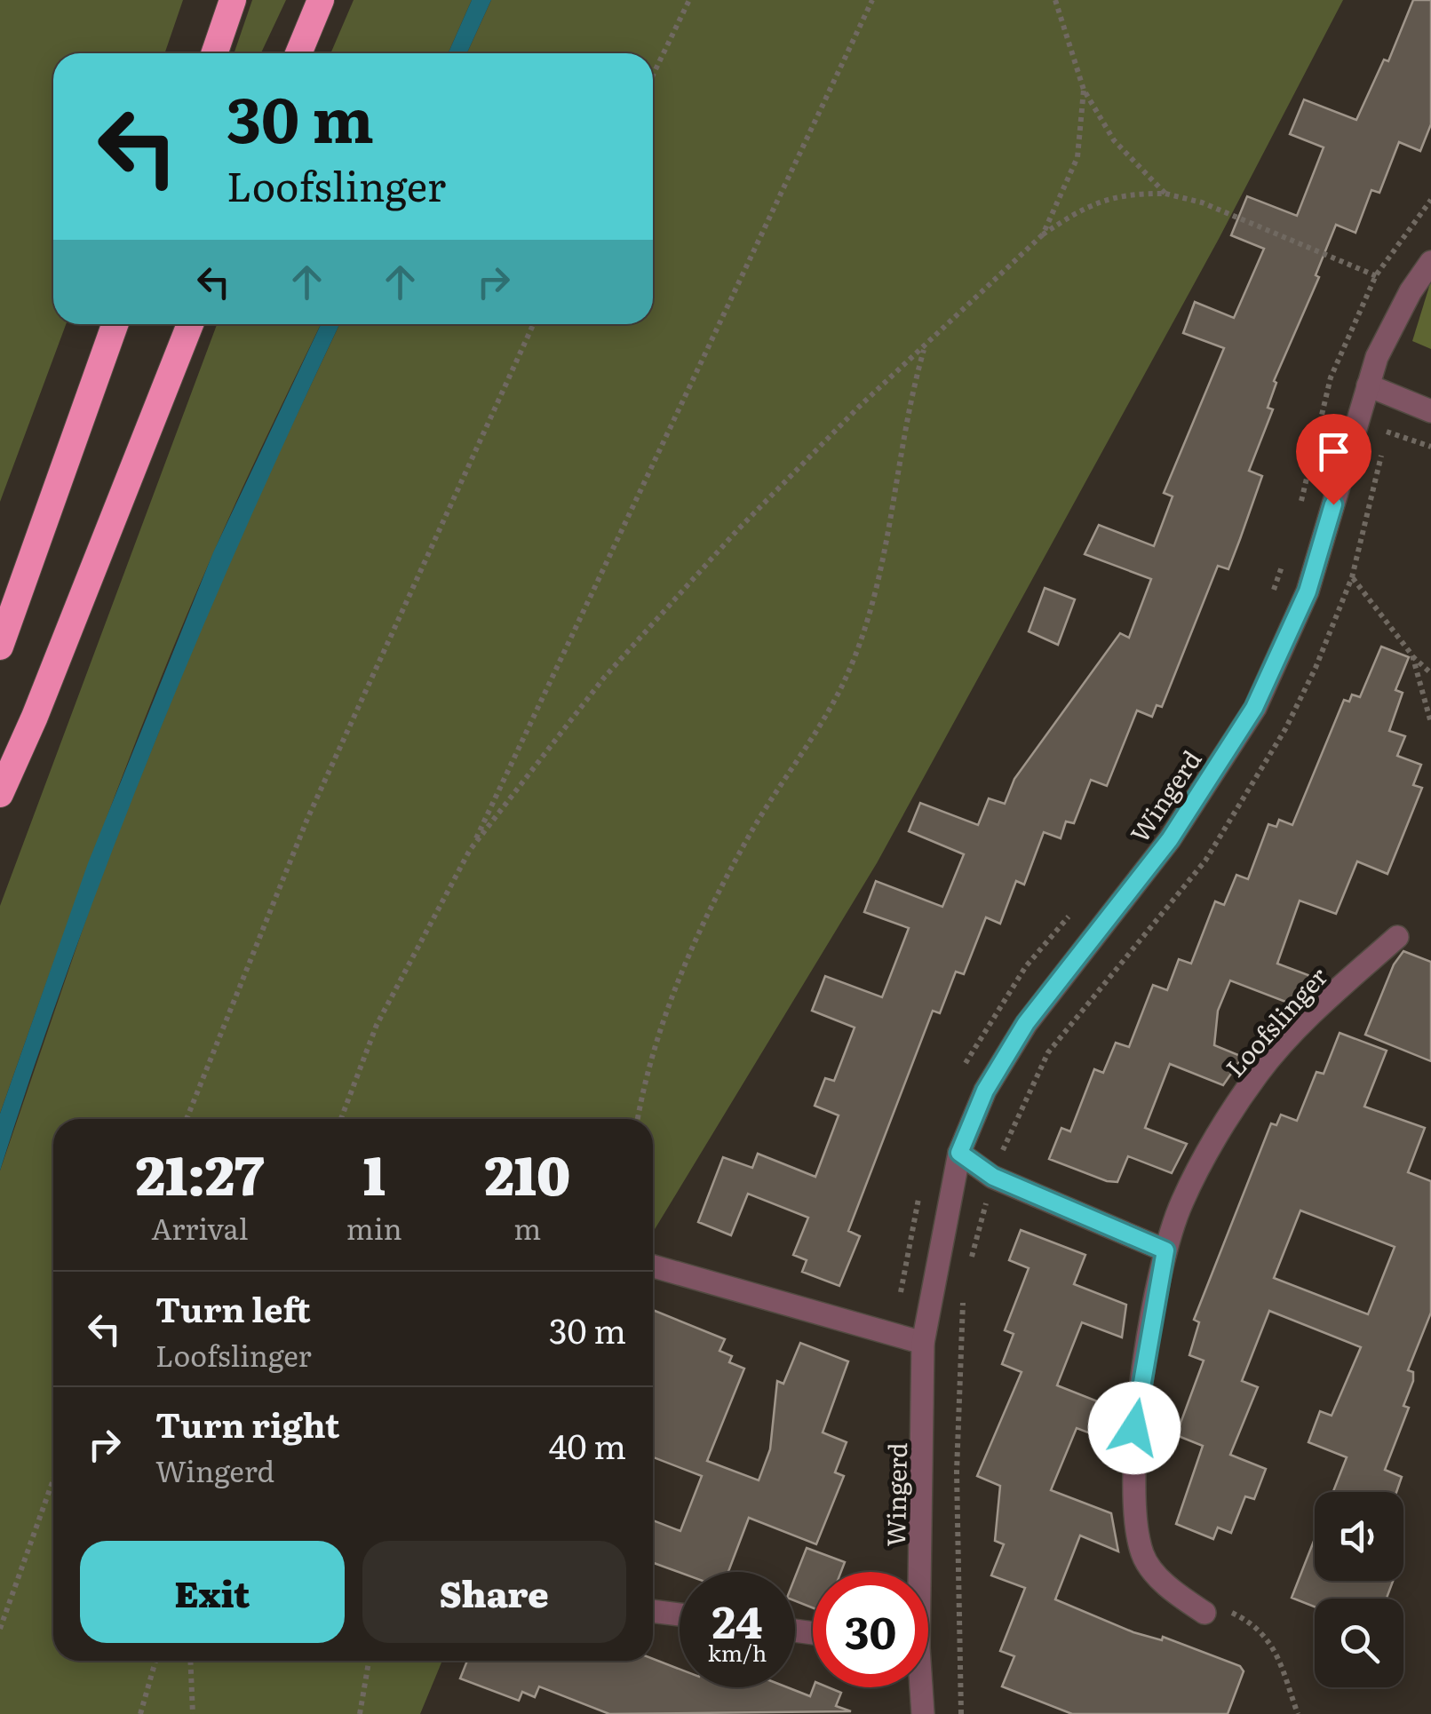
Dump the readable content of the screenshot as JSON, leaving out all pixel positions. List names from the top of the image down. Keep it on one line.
{"streets":{"street":["Wingerd","Loofslinger"]},"page":{"turn":["30 m","Loofslinger"],"eta":["21:27","Arrival","1","min","210","m"],"list":[{"name":"Turn left","note":"Loofslinger","value":"30 m"},{"name":"Turn right","note":"Wingerd","value":"40 m"}],"buttons":["Exit","Share"],"speed":"24 km/h","limit":"30"}}
